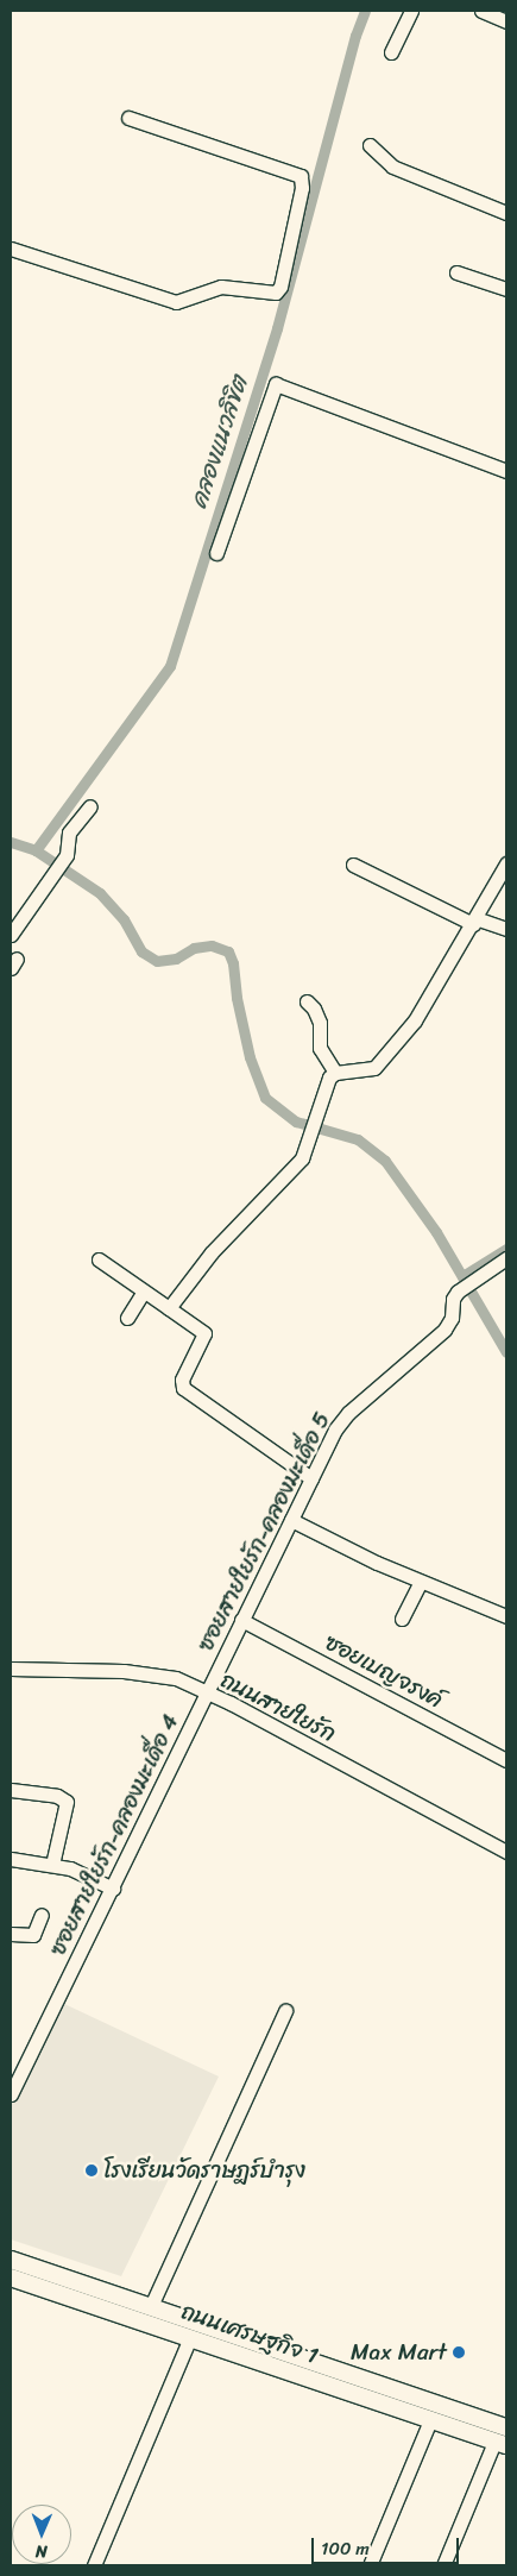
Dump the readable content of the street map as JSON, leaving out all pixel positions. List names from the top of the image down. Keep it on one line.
{"streets":{"main road":["ถนนเศรษฐกิจ 1"],"street":["ซอยสายใยรัก-คลองมะเดื่อ 5","ซอยเบญจรงค์","ถนนสายใยรัก","ซอยสายใยรัก-คลองมะเดื่อ 4"]},"crossings":[["ซอยสายใยรัก-คลองมะเดื่อ 5","ซอยเบญจรงค์"],["ซอยสายใยรัก-คลองมะเดื่อ 5","ถนนสายใยรัก"],["ซอยสายใยรัก-คลองมะเดื่อ 5","ซอยสายใยรัก-คลองมะเดื่อ 4"],["ถนนสายใยรัก","ซอยสายใยรัก-คลองมะเดื่อ 4"]],"water":["คลองแนวลิขิต"],"places":["โรงเรียนวัดราษฎร์บํารุง","Max Mart"],"scale_bar":"100 m","north":"bottom"}
